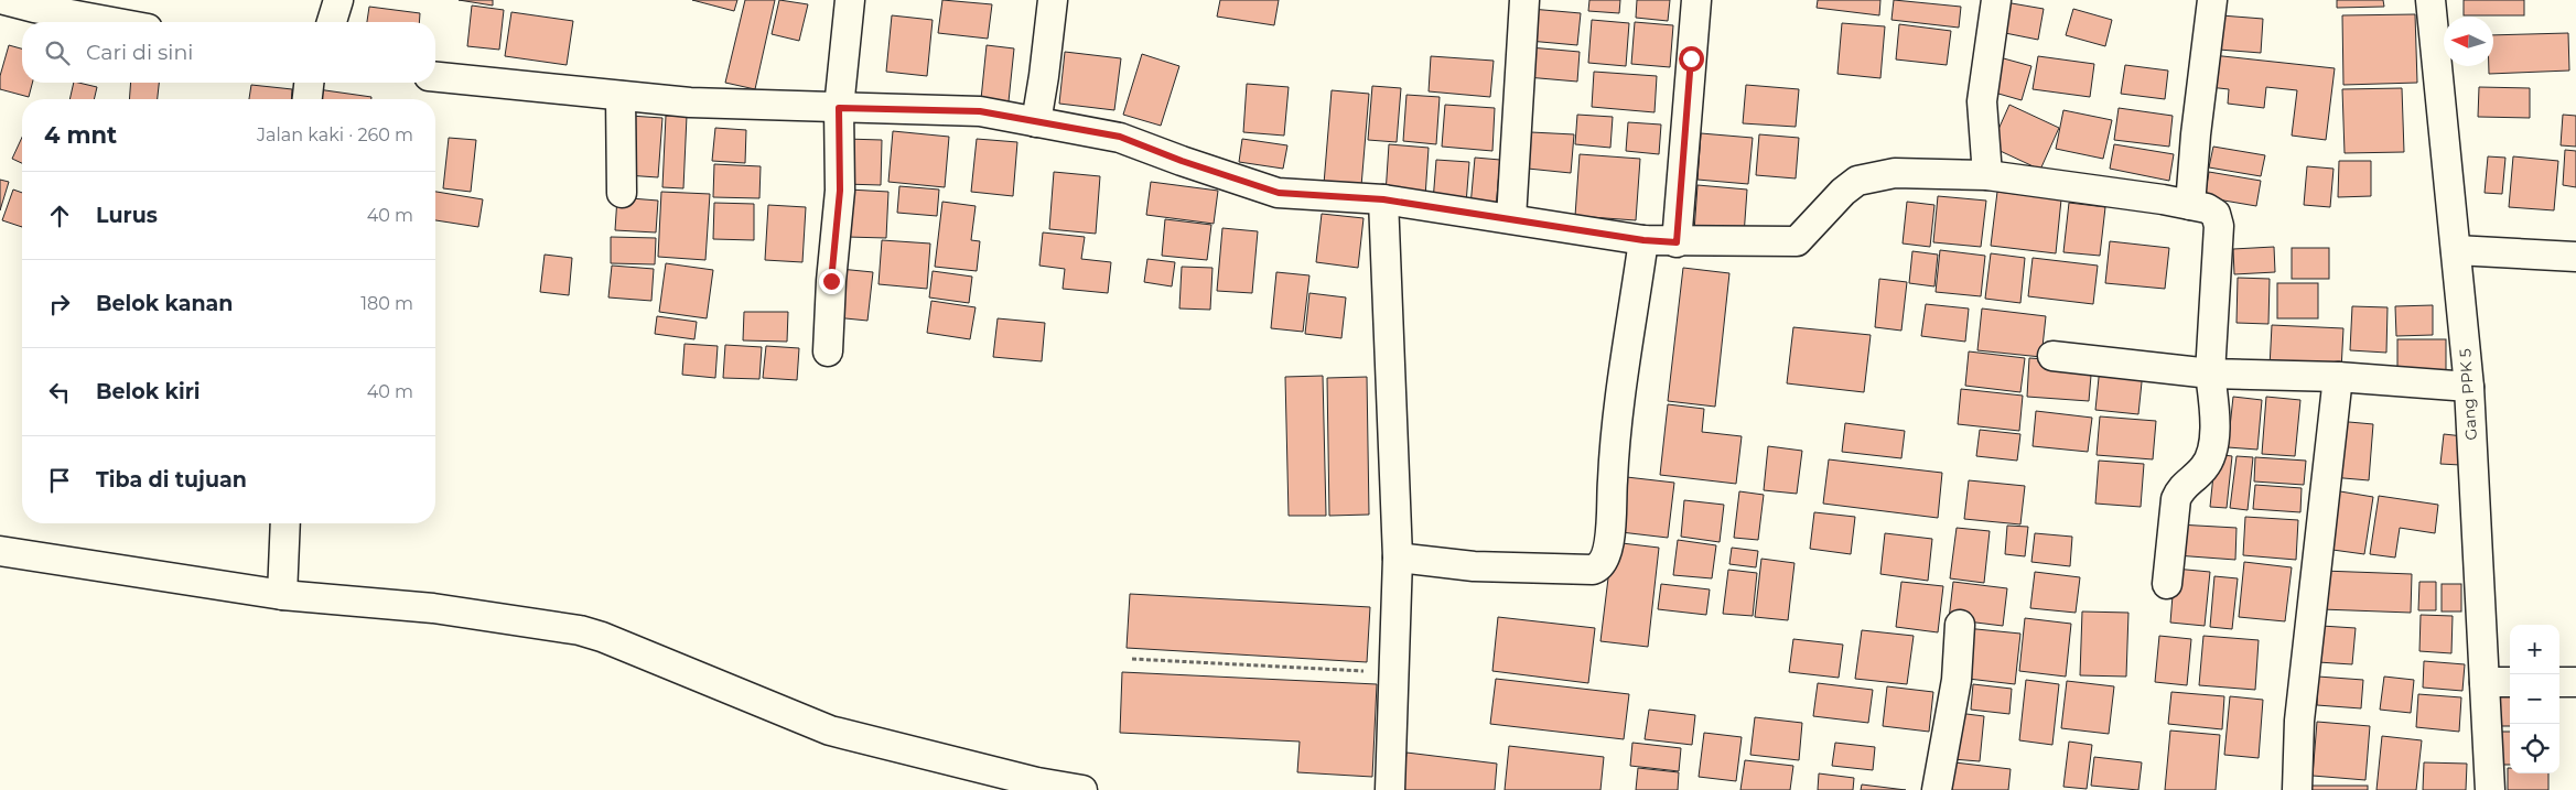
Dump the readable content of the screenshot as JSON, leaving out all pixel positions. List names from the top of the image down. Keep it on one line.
{"streets":{"street":["Gang PPK 5"]},"north":"left","page":{"search":"Cari di sini","heading":["4 mnt","Jalan kaki · 260 m"],"list":[["Lurus","40 m"],["Belok kanan","180 m"],["Belok kiri","40 m"],"Tiba di tujuan"],"map_buttons":["+","−"]}}
